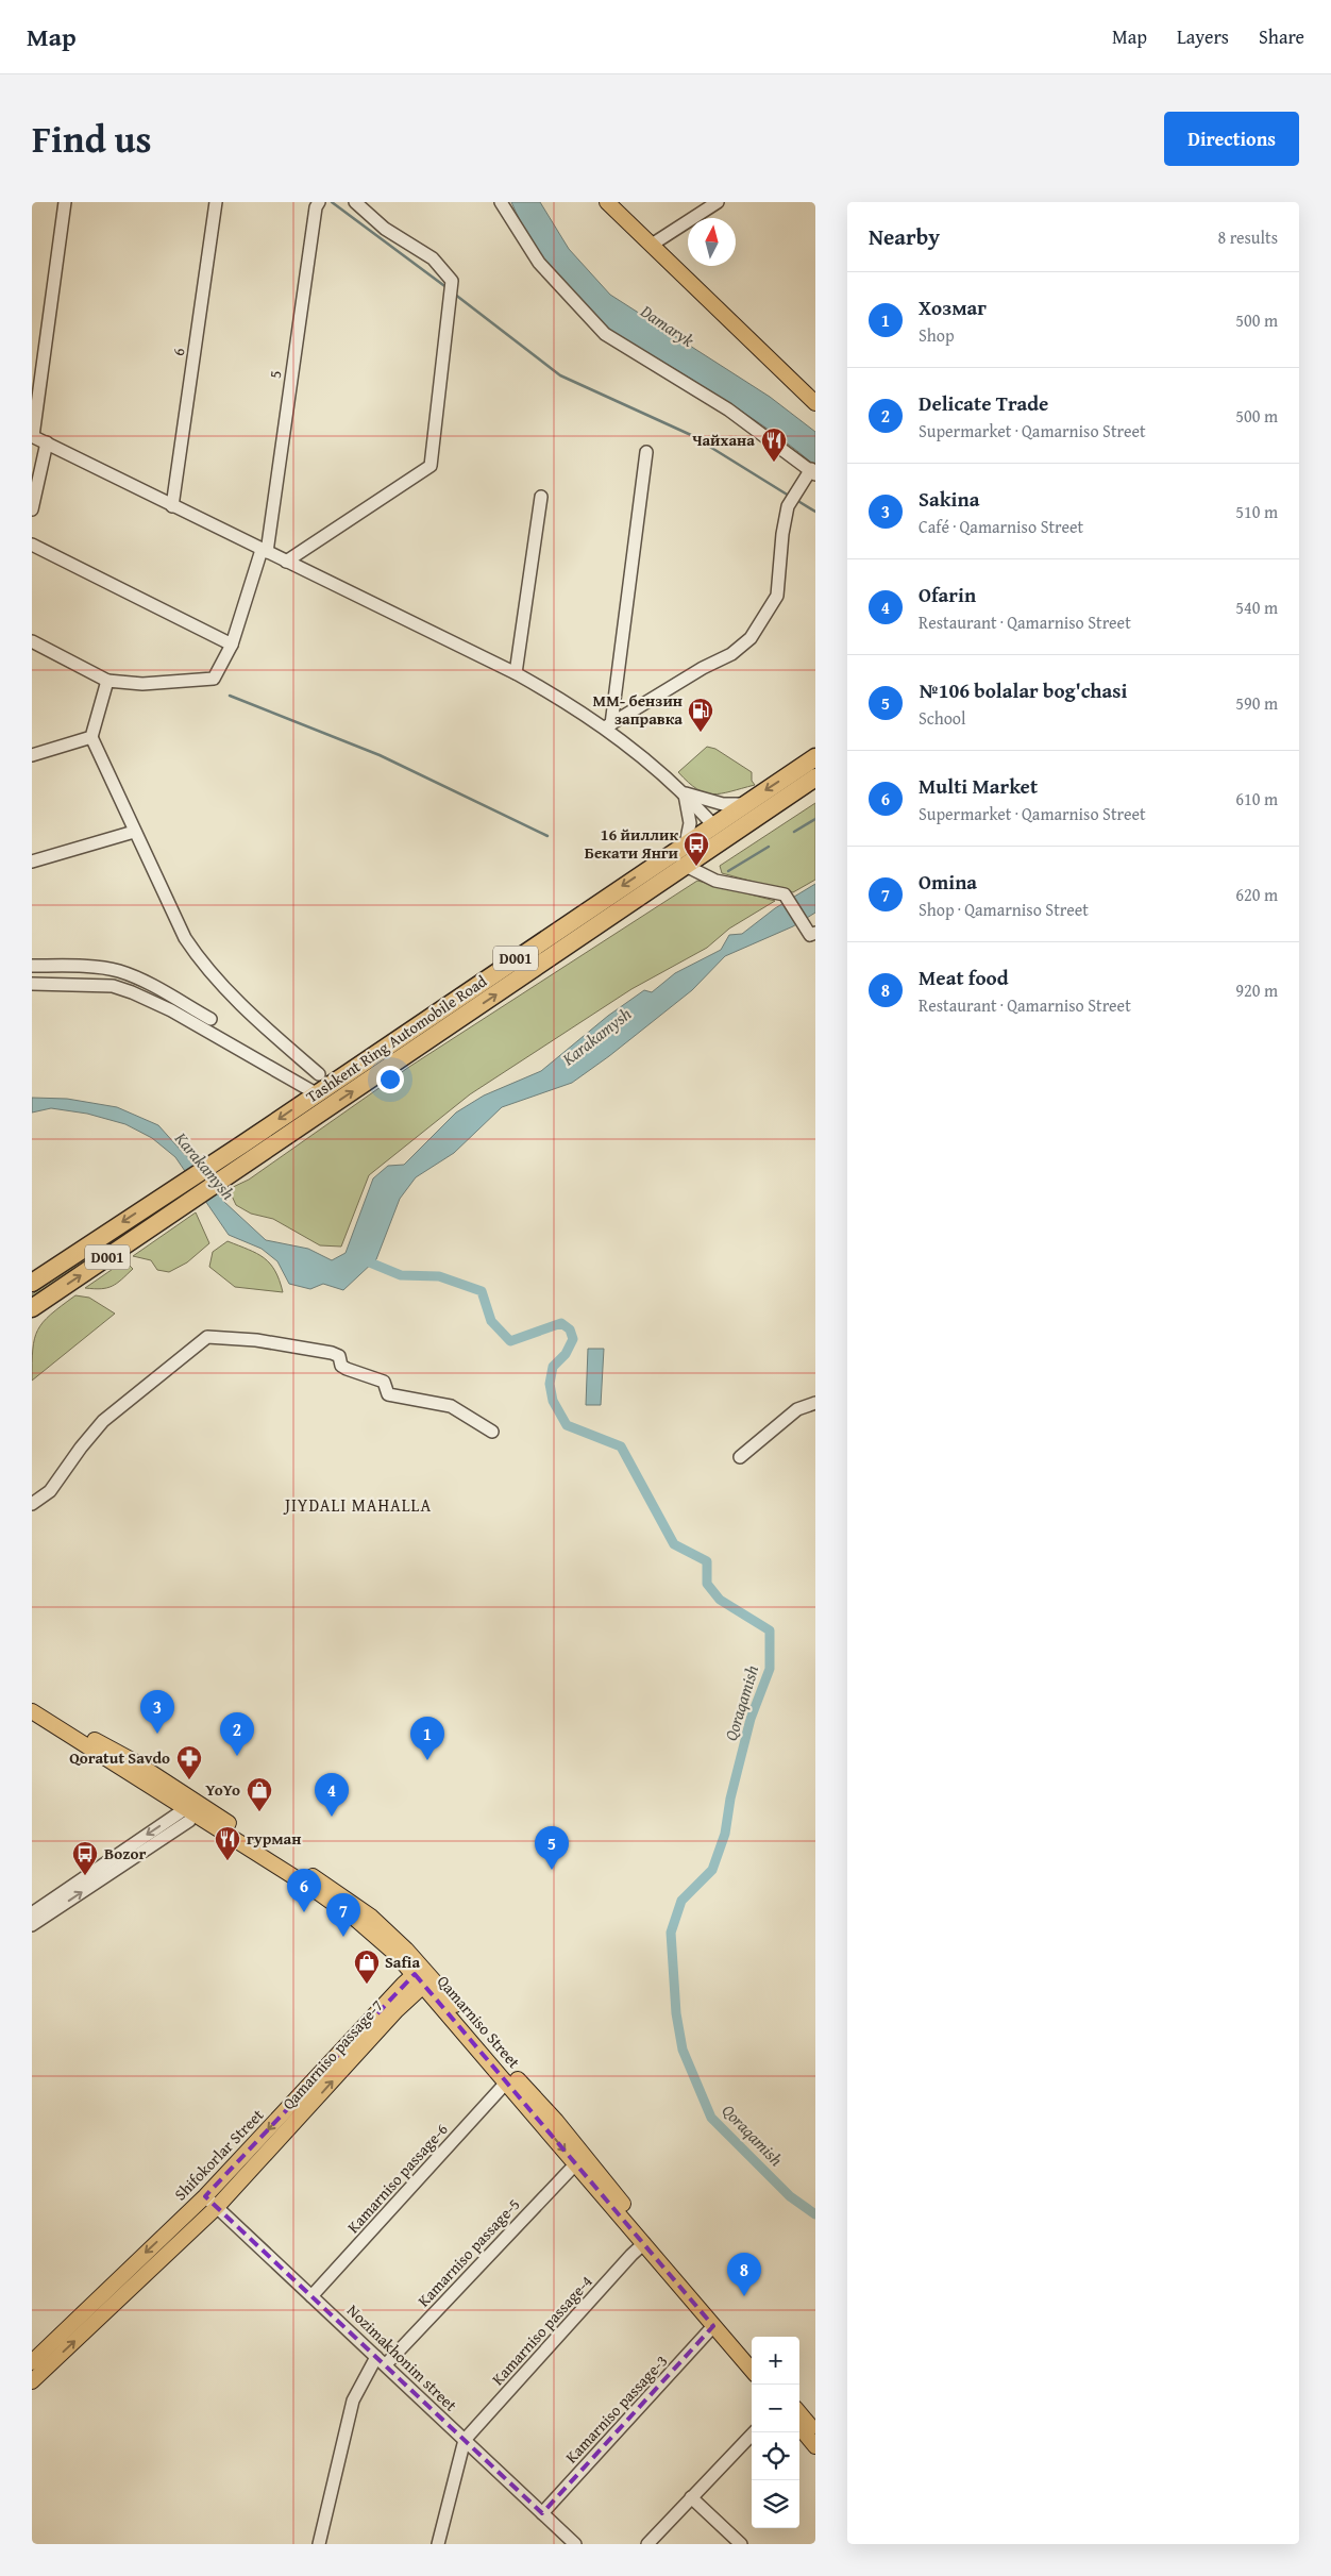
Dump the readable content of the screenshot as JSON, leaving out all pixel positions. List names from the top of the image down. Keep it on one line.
{"streets":{"highway":["D001","Tashkent Ring Automobile Road"],"main road":["Qamarniso Street","Qamarniso passage-7","Shifokorlar Street"],"street":["6","5","Kamarniso passage-6","Kamarniso passage-5","Kamarniso passage-4","Nozimakhonim street","Kamarniso passage-3"]},"crossings":[["Qamarniso Street","Qamarniso passage-7"],["Qamarniso Street","Shifokorlar Street"],["Qamarniso Street","Kamarniso passage-6"],["Qamarniso Street","Kamarniso passage-5"],["Qamarniso Street","Kamarniso passage-4"],["Qamarniso Street","Kamarniso passage-3"],["Qamarniso passage-7","Shifokorlar Street"],["Qamarniso passage-7","Nozimakhonim street"],["Shifokorlar Street","Nozimakhonim street"],["Kamarniso passage-6","Nozimakhonim street"],["Kamarniso passage-5","Nozimakhonim street"],["Kamarniso passage-4","Nozimakhonim street"],["Nozimakhonim street","Kamarniso passage-3"]],"one_way":["Qamarniso passage-7"],"districts":["JIYDALI MAHALLA"],"water":["Damaryk","Karakamysh","Qoraqamish"],"places":{"restaurant":["Чайхана","гурман"],"fuel station":["ММ- бензин заправка"],"bus stop":["16 йиллик Бекати Янги","Bozor"],"pharmacy":["Qoratut Savdo"],"shop":["YoYo","Safia"]},"north":"top","page":{"header":"Map","nav":["Map","Layers","Share"],"title":"Find us","buttons":"Directions","heading":["Nearby","8 results"],"list":[{"mark":"1","name":"Хозмаг","note":"Shop","value":"500 m"},{"mark":"2","name":"Delicate Trade","note":"Supermarket · Qamarniso Street","value":"500 m"},{"mark":"3","name":"Sakina","note":"Café · Qamarniso Street","value":"510 m"},{"mark":"4","name":"Ofarin","note":"Restaurant · Qamarniso Street","value":"540 m"},{"mark":"5","name":"№106 bolalar bog'chasi","note":"School","value":"590 m"},{"mark":"6","name":"Multi Market","note":"Supermarket · Qamarniso Street","value":"610 m"},{"mark":"7","name":"Omina","note":"Shop · Qamarniso Street","value":"620 m"},{"mark":"8","name":"Meat food","note":"Restaurant · Qamarniso Street","value":"920 m"}],"pins":["3","2","1","4","5","6","7","8"],"map_buttons":["+","−"]}}
